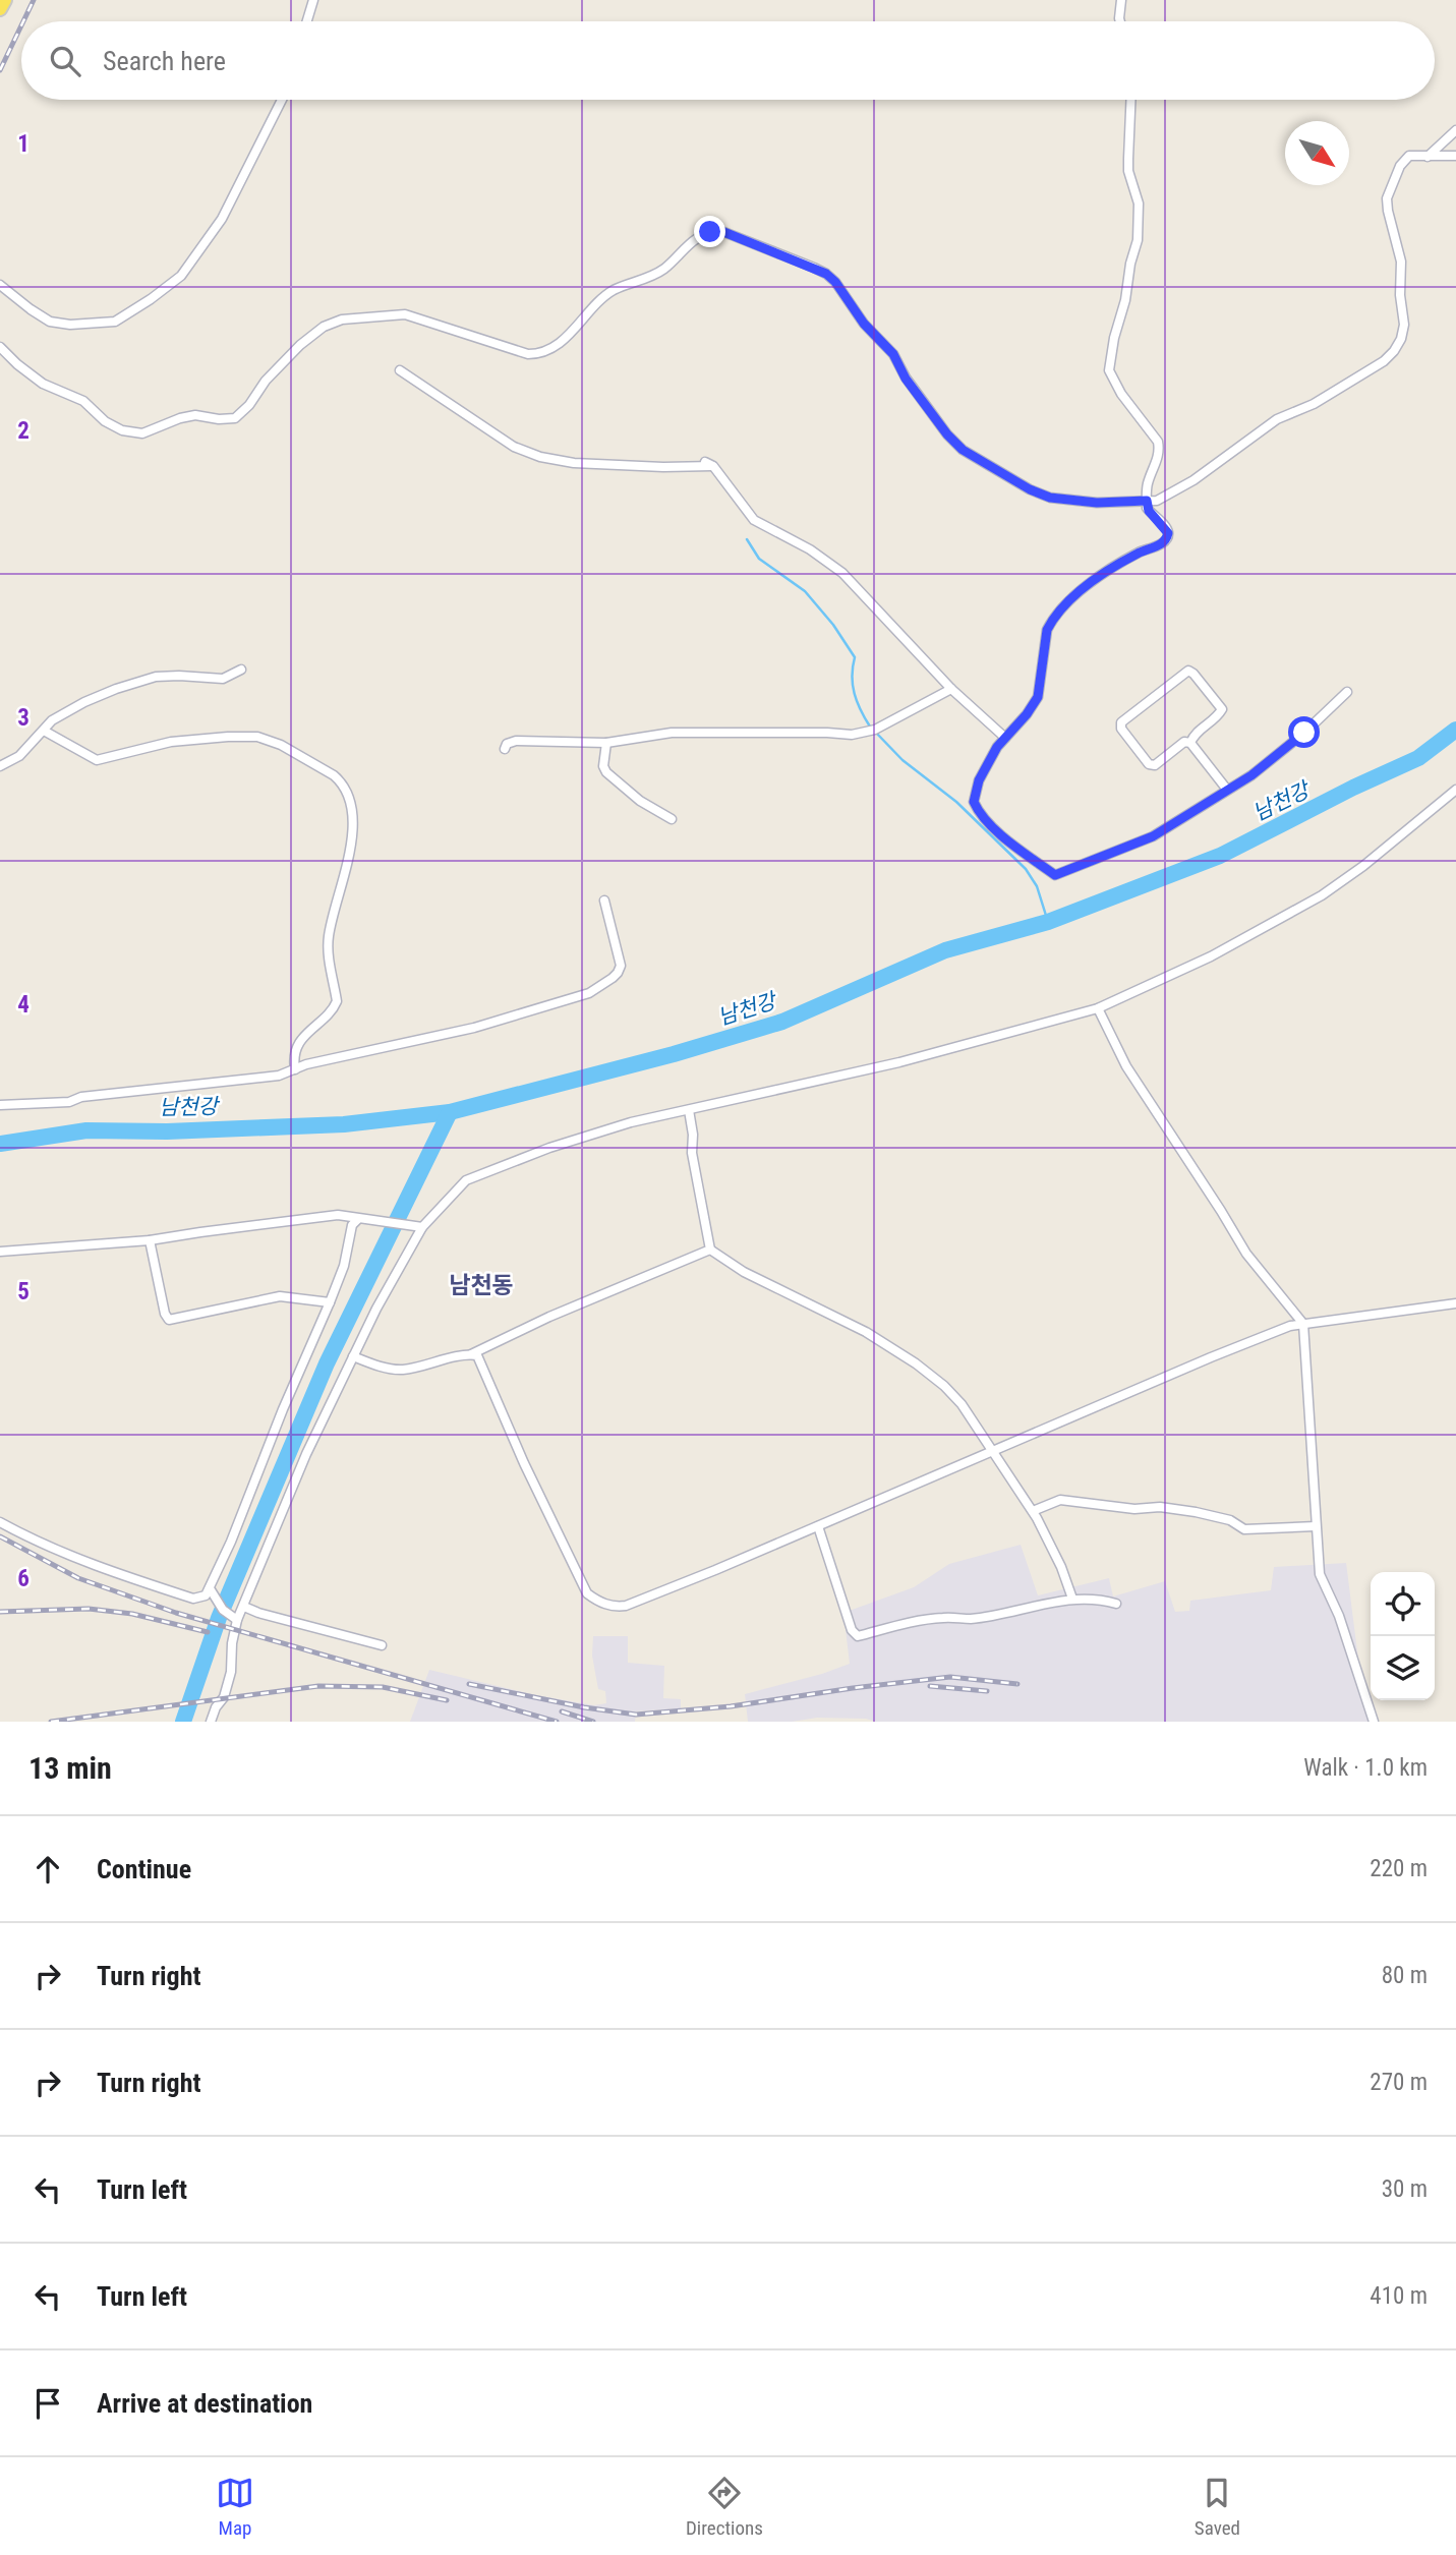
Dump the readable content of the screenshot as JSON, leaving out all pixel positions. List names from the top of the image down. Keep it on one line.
{"districts":["남천동"],"water":["남천강"],"north":"bottom right","page":{"search":"Search here","heading":["13 min","Walk · 1.0 km"],"list":[["Continue","220 m"],["Turn right","80 m"],["Turn right","270 m"],["Turn left","30 m"],["Turn left","410 m"],"Arrive at destination"],"nav":["Map","Directions","Saved"]},"grid":{"rows":["1","2","3","4","5","6"]}}
